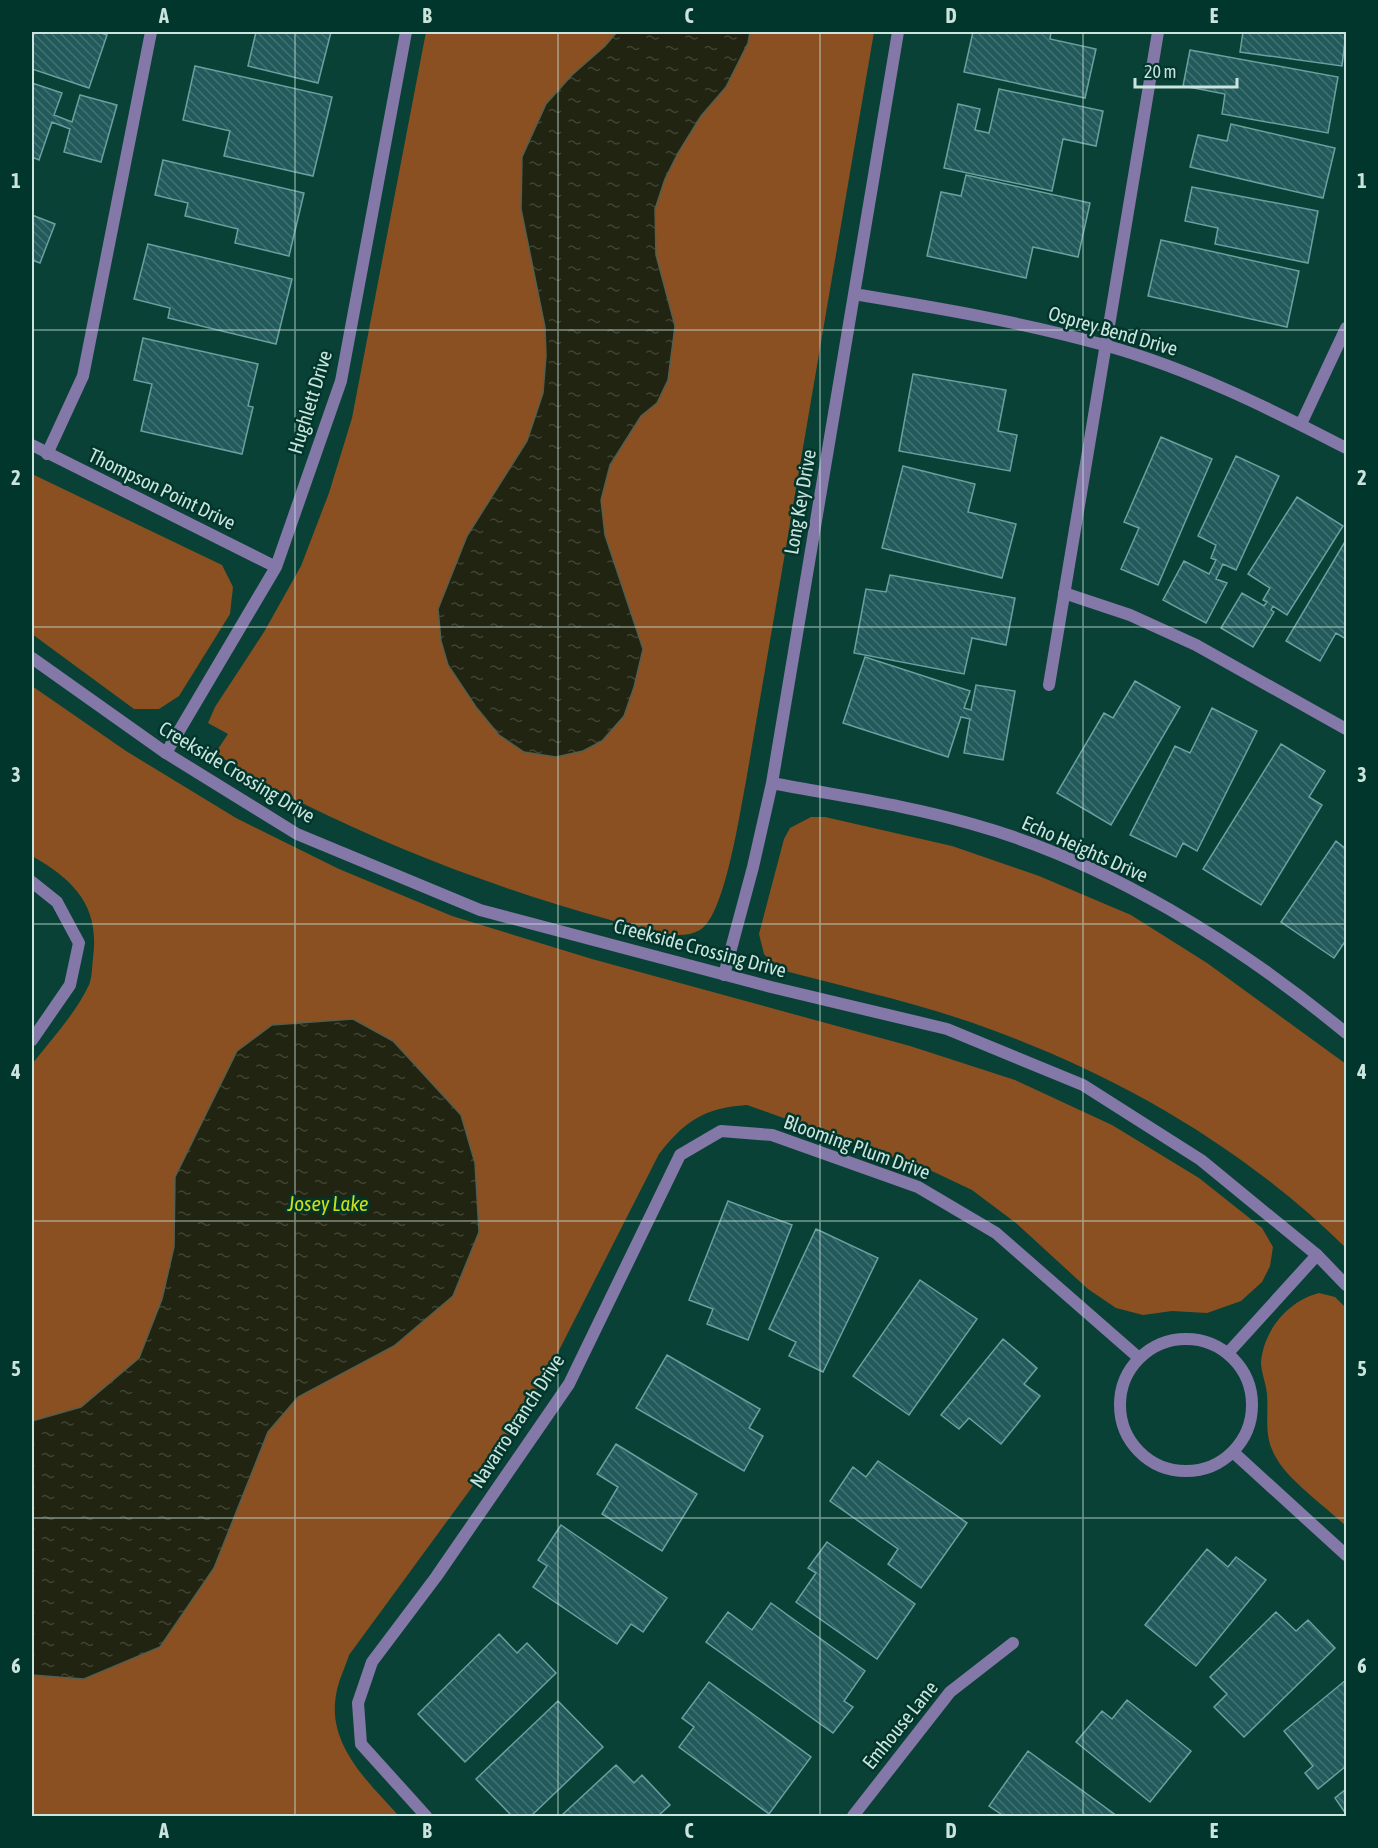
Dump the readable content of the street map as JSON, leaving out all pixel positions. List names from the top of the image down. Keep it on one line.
{"streets":{"street":["Osprey Bend Drive","Hughlett Drive","Thompson Point Drive","Long Key Drive","Creekside Crossing Drive","Echo Heights Drive","Blooming Plum Drive","Navarro Branch Drive","Emhouse Lane"]},"crossings":[["Osprey Bend Drive","Long Key Drive"],["Hughlett Drive","Thompson Point Drive"],["Hughlett Drive","Creekside Crossing Drive"],["Long Key Drive","Creekside Crossing Drive"],["Long Key Drive","Echo Heights Drive"],["Blooming Plum Drive","Navarro Branch Drive"]],"water":["Josey Lake"],"scale_bar":"20 m","grid":{"columns":["A","B","C","D","E"],"rows":["1","2","3","4","5","6"]}}
